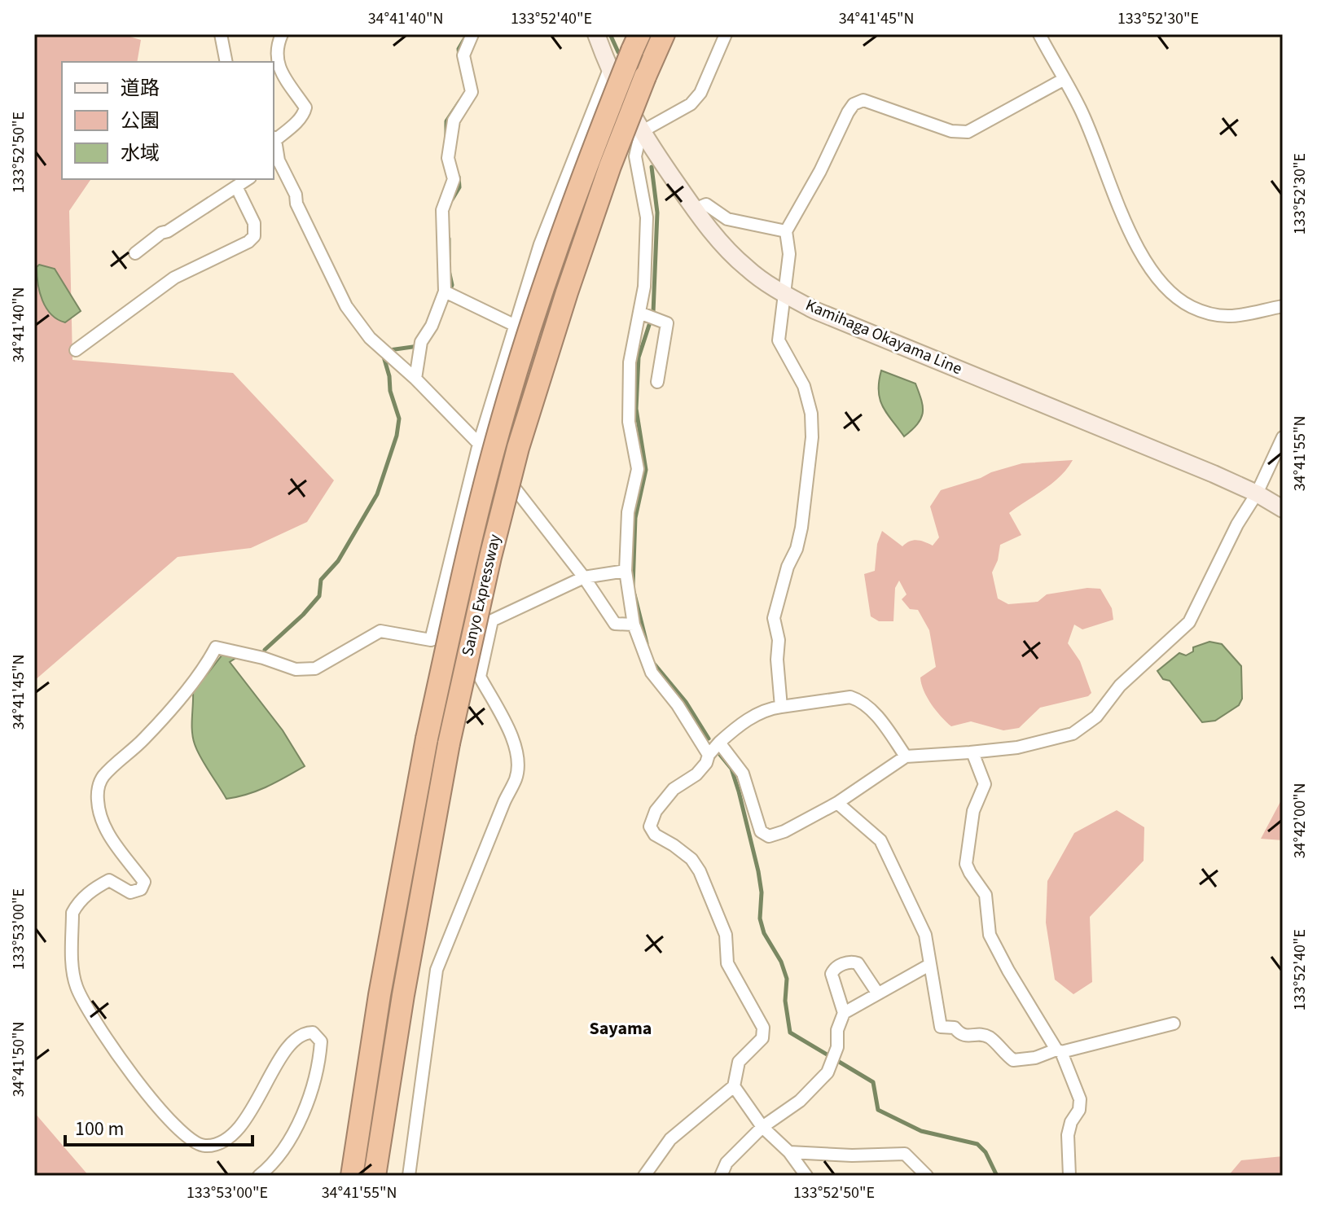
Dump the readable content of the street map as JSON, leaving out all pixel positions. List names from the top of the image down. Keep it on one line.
{"streets":{"highway":["Sanyo Expressway"],"main road":["Kamihaga Okayama Line"]},"districts":["Sayama"],"legend":["道路","公園","水域"],"scale_bar":"100 m","coordinates":["34°41'40\"N","133°52'40\"E","34°41'45\"N","133°52'30\"E","133°52'50\"E","34°41'55\"N","34°42'00\"N","133°53'00\"E","34°41'50\"N"]}
